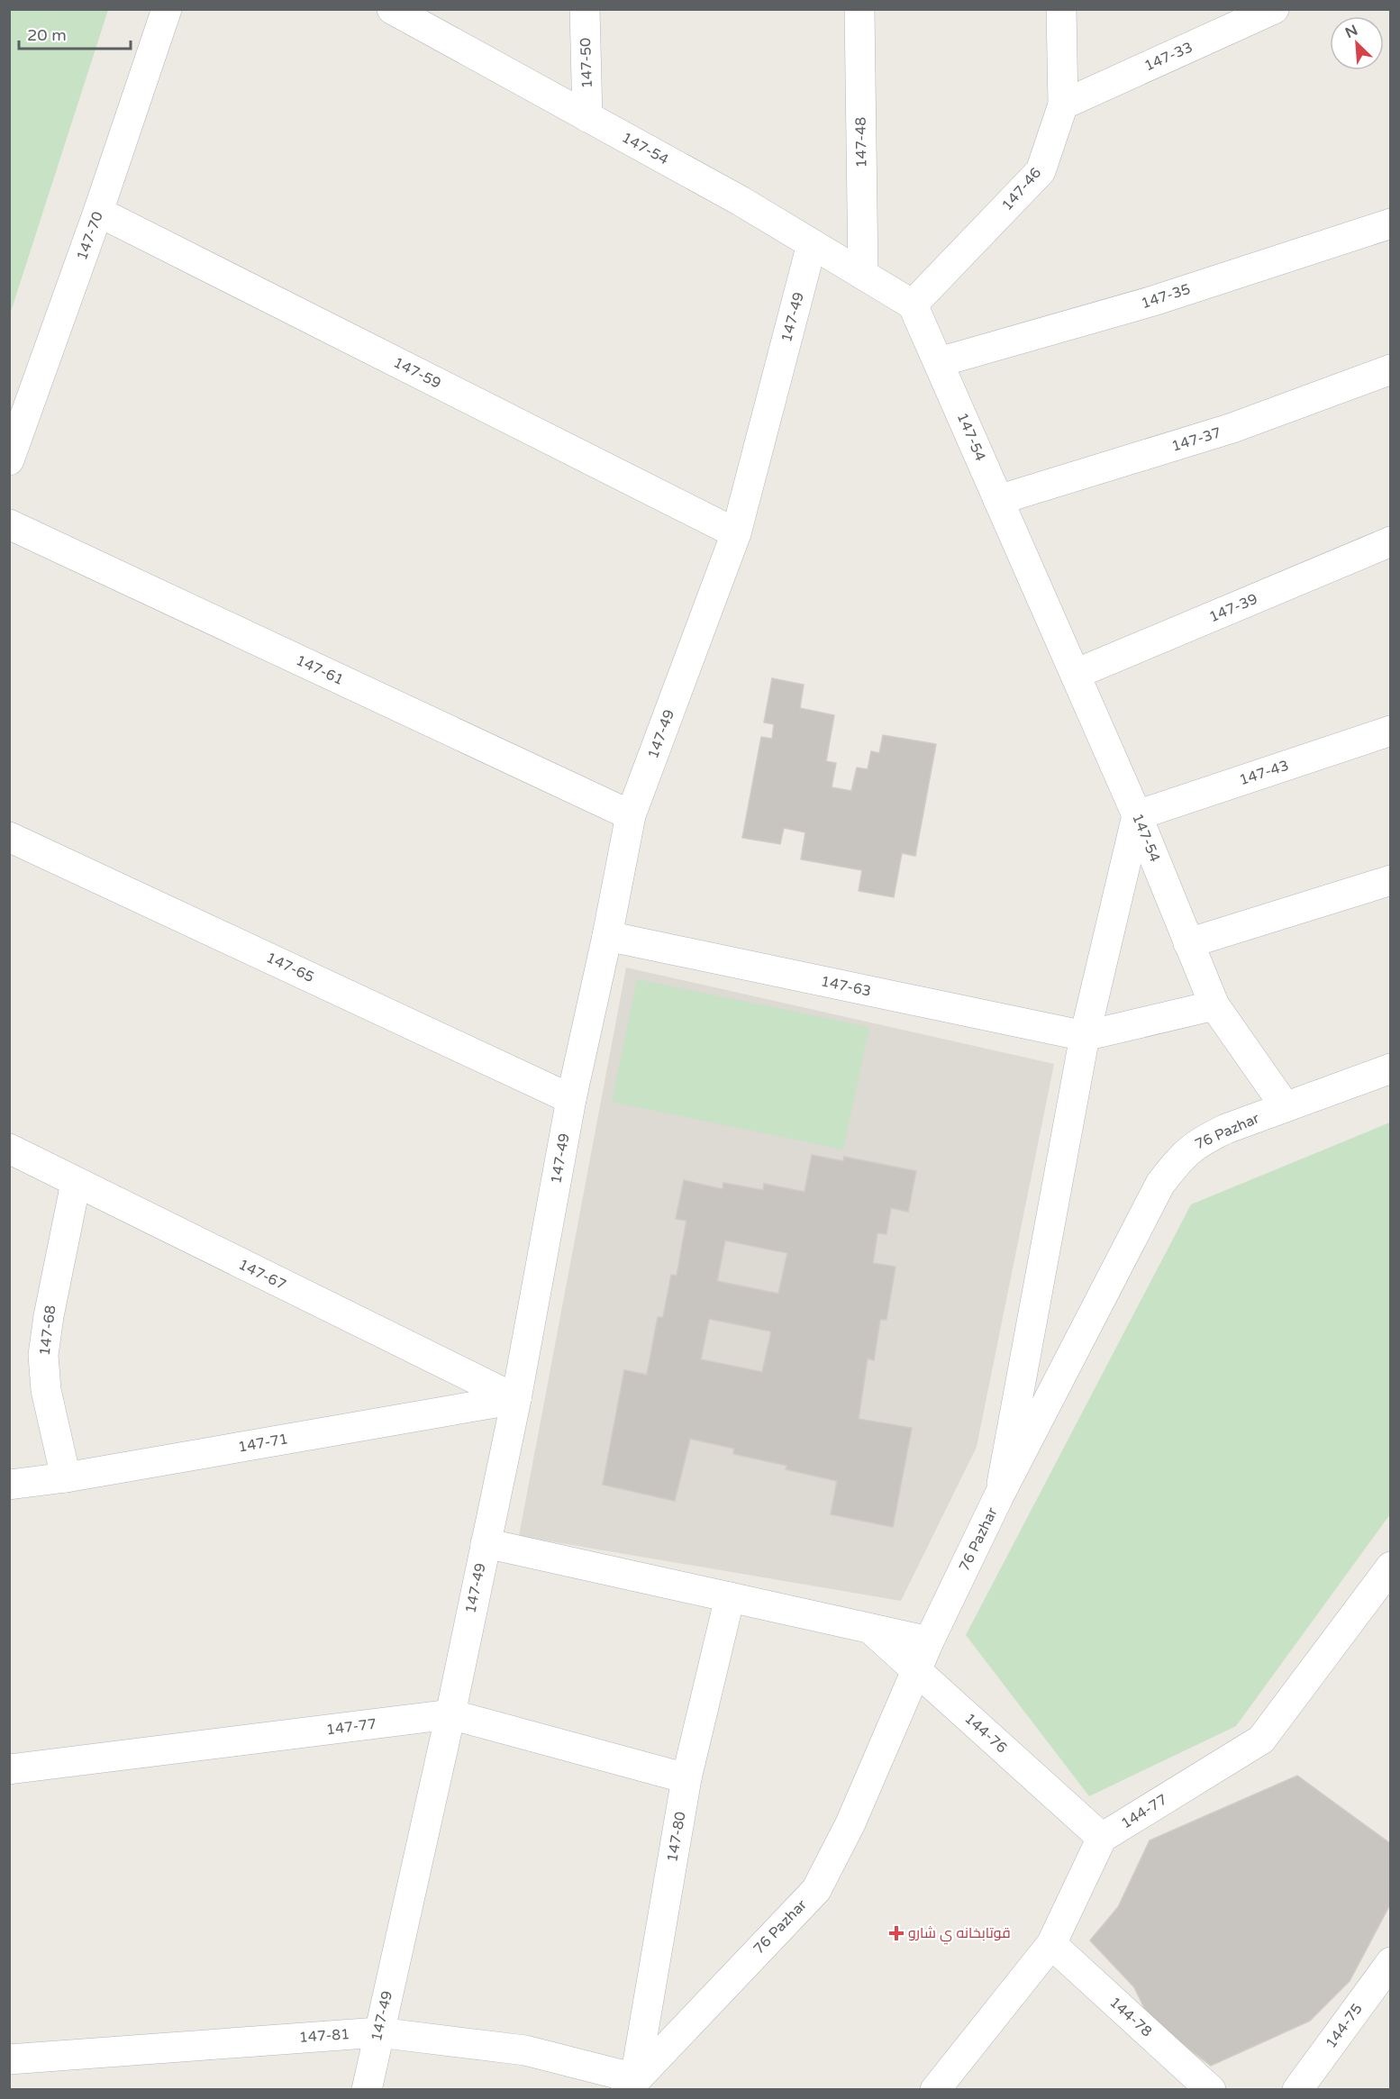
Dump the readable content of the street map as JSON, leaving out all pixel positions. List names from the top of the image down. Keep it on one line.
{"streets":{"street":["147-33","147-50","147-48","147-54","147-46","147-70","147-35","147-49","147-59","147-37","147-39","147-61","147-43","147-65","147-63","76 Pazhar","147-67","147-68","147-71","147-77","144-76","144-77","147-80","144-78","144-75","147-81"]},"crossings":[["147-33","147-46"],["147-50","147-54"],["147-48","147-54"],["147-54","147-46"],["147-54","147-35"],["147-54","147-49"],["147-54","147-37"],["147-54","147-39"],["147-54","147-43"],["147-54","76 Pazhar"],["147-70","147-59"],["147-49","147-59"],["147-49","147-61"],["147-49","147-65"],["147-49","147-63"],["147-49","147-67"],["147-49","147-71"],["147-49","147-77"],["147-49","147-81"],["76 Pazhar","144-76"],["76 Pazhar","147-80"],["76 Pazhar","147-81"],["147-67","147-68"],["147-67","147-71"],["147-68","147-71"],["147-77","147-80"],["144-76","144-77"],["147-80","147-81"]],"places":{"health":["قوتابخانه ي شارو"]},"scale_bar":"20 m","north":"top left"}
